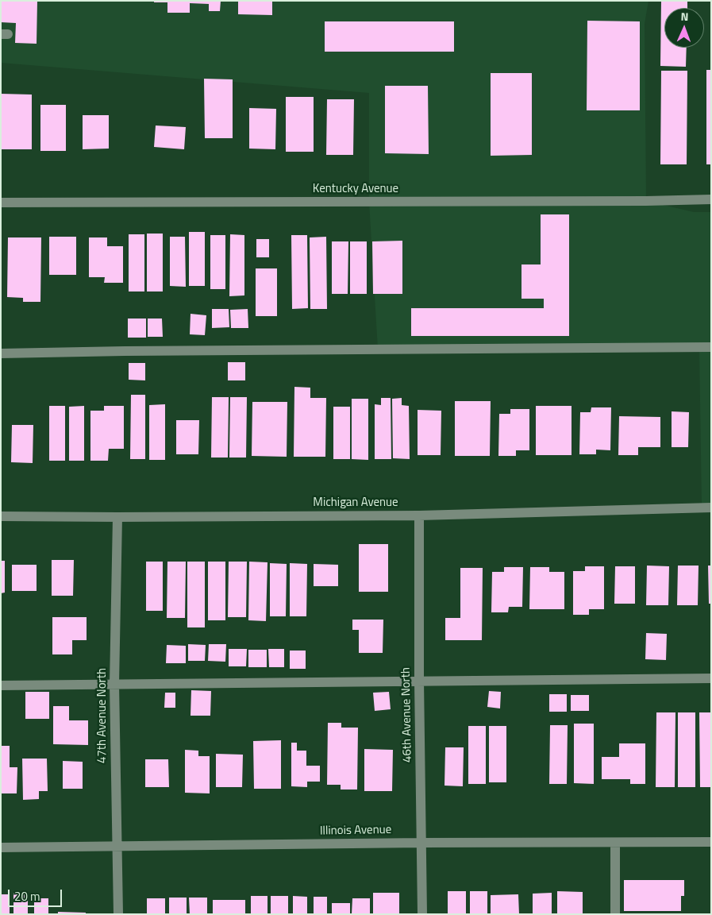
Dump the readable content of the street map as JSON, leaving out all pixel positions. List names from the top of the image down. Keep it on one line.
{"streets":{"street":["Kentucky Avenue","Michigan Avenue","46th Avenue North","47th Avenue North","Illinois Avenue"]},"crossings":[["Michigan Avenue","46th Avenue North"],["Michigan Avenue","47th Avenue North"],["46th Avenue North","Illinois Avenue"],["47th Avenue North","Illinois Avenue"]],"scale_bar":"20 m","north":"top"}
